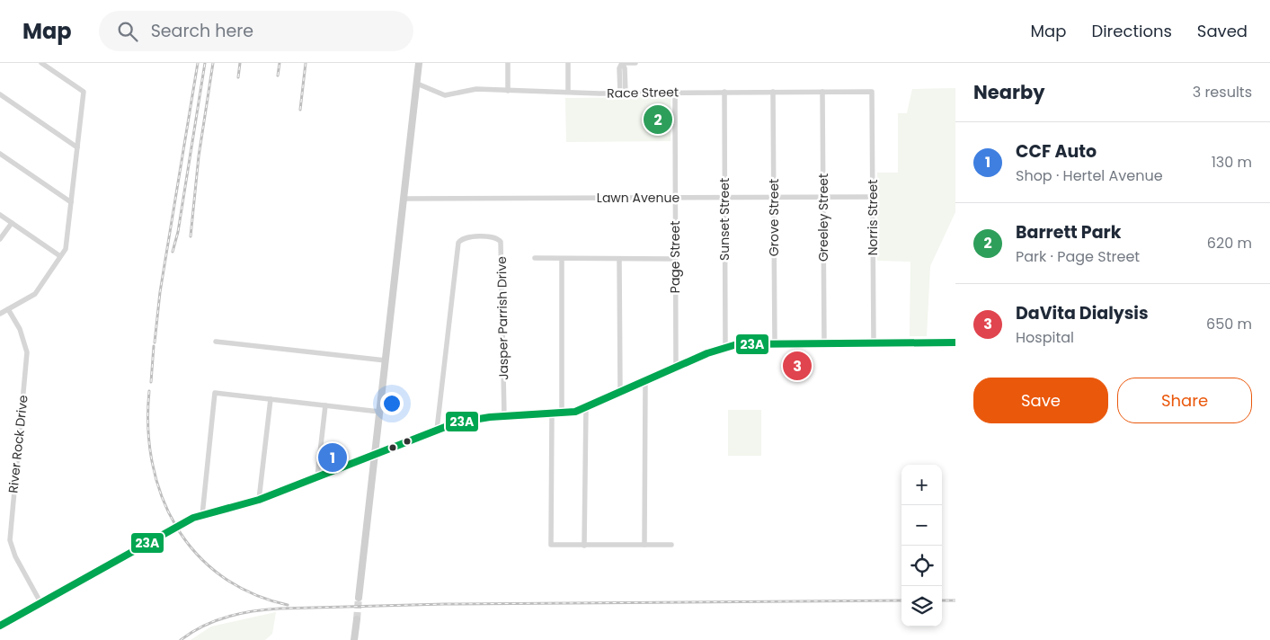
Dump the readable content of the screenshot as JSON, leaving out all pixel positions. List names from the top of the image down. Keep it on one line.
{"streets":{"street":["Race Street","Lawn Avenue","Grove Street","Greeley Street","Norris Street","Sunset Street","Page Street","Jasper Parrish Drive","River Rock Drive"]},"crossings":[["Race Street","Grove Street"],["Race Street","Greeley Street"],["Race Street","Norris Street"],["Race Street","Sunset Street"],["Race Street","Page Street"],["Lawn Avenue","Grove Street"],["Lawn Avenue","Greeley Street"],["Lawn Avenue","Norris Street"],["Lawn Avenue","Sunset Street"],["Lawn Avenue","Page Street"]],"lines":["transit line 23A"],"page":{"header":"Map","search":"Search here","nav":["Map","Directions","Saved"],"heading":["Nearby","3 results"],"pins":["2","3","1"],"list":[{"mark":"1","name":"CCF Auto","note":"Shop · Hertel Avenue","value":"130 m"},{"mark":"2","name":"Barrett Park","note":"Park · Page Street","value":"620 m"},{"mark":"3","name":"DaVita Dialysis","note":"Hospital","value":"650 m"}],"buttons":["Save","Share"],"map_buttons":["+","−"]}}
